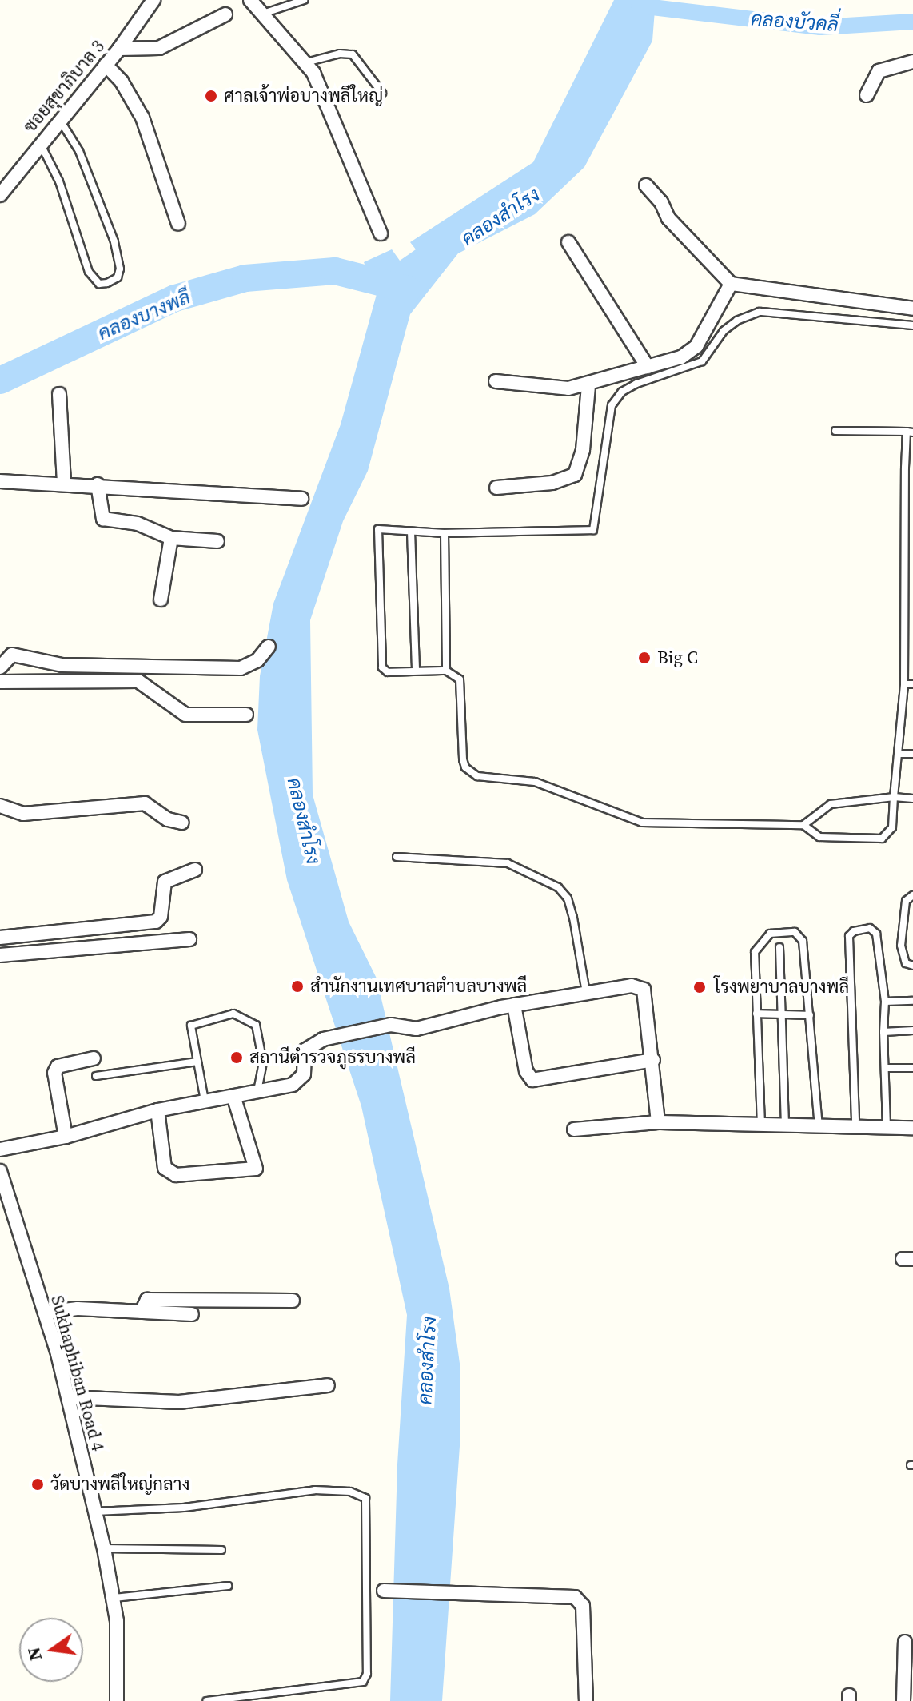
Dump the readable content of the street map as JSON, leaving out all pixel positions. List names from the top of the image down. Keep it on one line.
{"streets":{"street":["ซอยสุขาภิบาล 3","Sukhaphiban Road 4"]},"water":["คลองบัวคลี่","คลองสำโรง","คลองบางพลี"],"places":["ศาลเจ้าพ่อบางพลีใหญ่","Big C","สำนักงานเทศบาลตำบลบางพลี","โรงพยาบาลบางพลี","สถานีตำรวจภูธรบางพลี","วัดบางพลีใหญ่กลาง"],"north":"left"}
